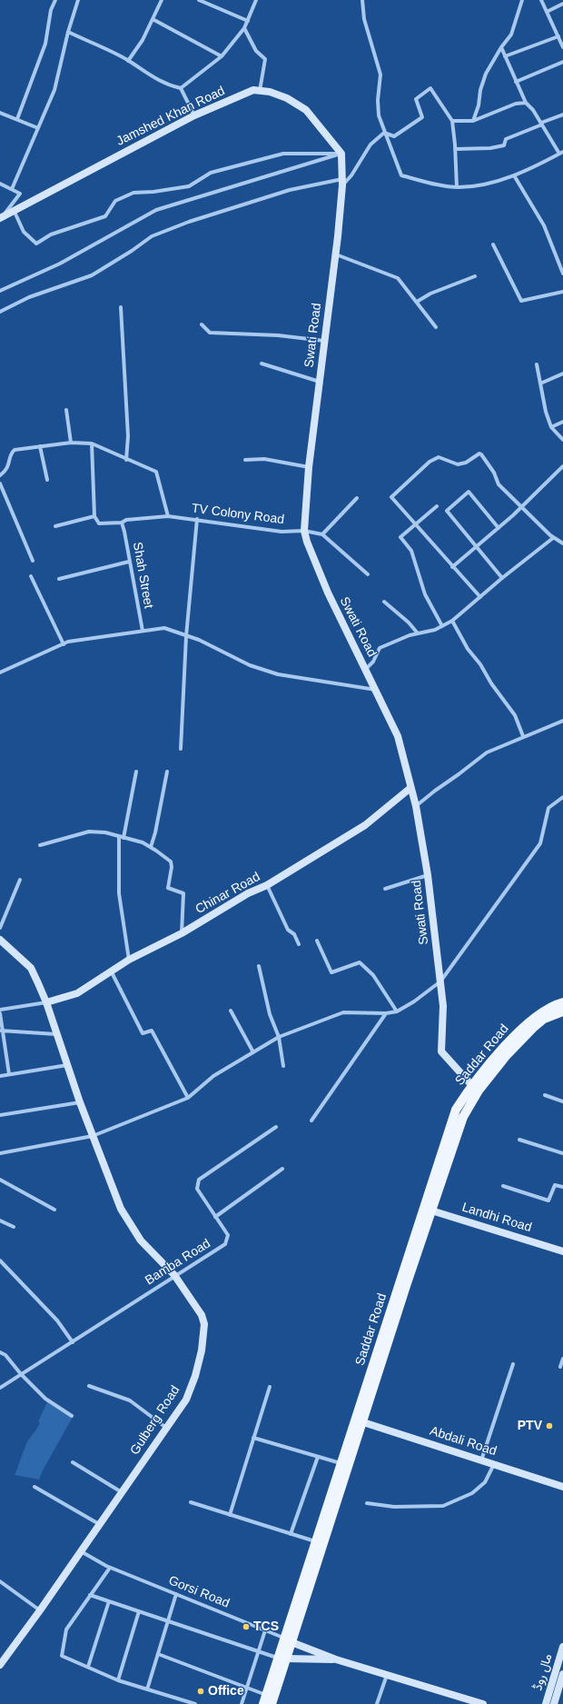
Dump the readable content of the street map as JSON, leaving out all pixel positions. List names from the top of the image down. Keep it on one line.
{"streets":{"main road":["Saddar Road"],"street":["Jamshed Khan Road","Swati Road","TV Colony Road","Shah Street","Chinar Road","Landhi Road","Bamba Road","Gulberg Road","Abdali Road","Gorsi Road","مال روڈ"]},"crossings":[["Jamshed Khan Road","Swati Road"],["Swati Road","TV Colony Road"],["Swati Road","Chinar Road"],["Swati Road","Saddar Road"],["TV Colony Road","Shah Street"],["Chinar Road","Gulberg Road"],["Saddar Road","Landhi Road"],["Saddar Road","Abdali Road"],["Saddar Road","Gorsi Road"],["Bamba Road","Gulberg Road"],["Gulberg Road","Gorsi Road"]],"places":["PTV","TCS","Office"]}
